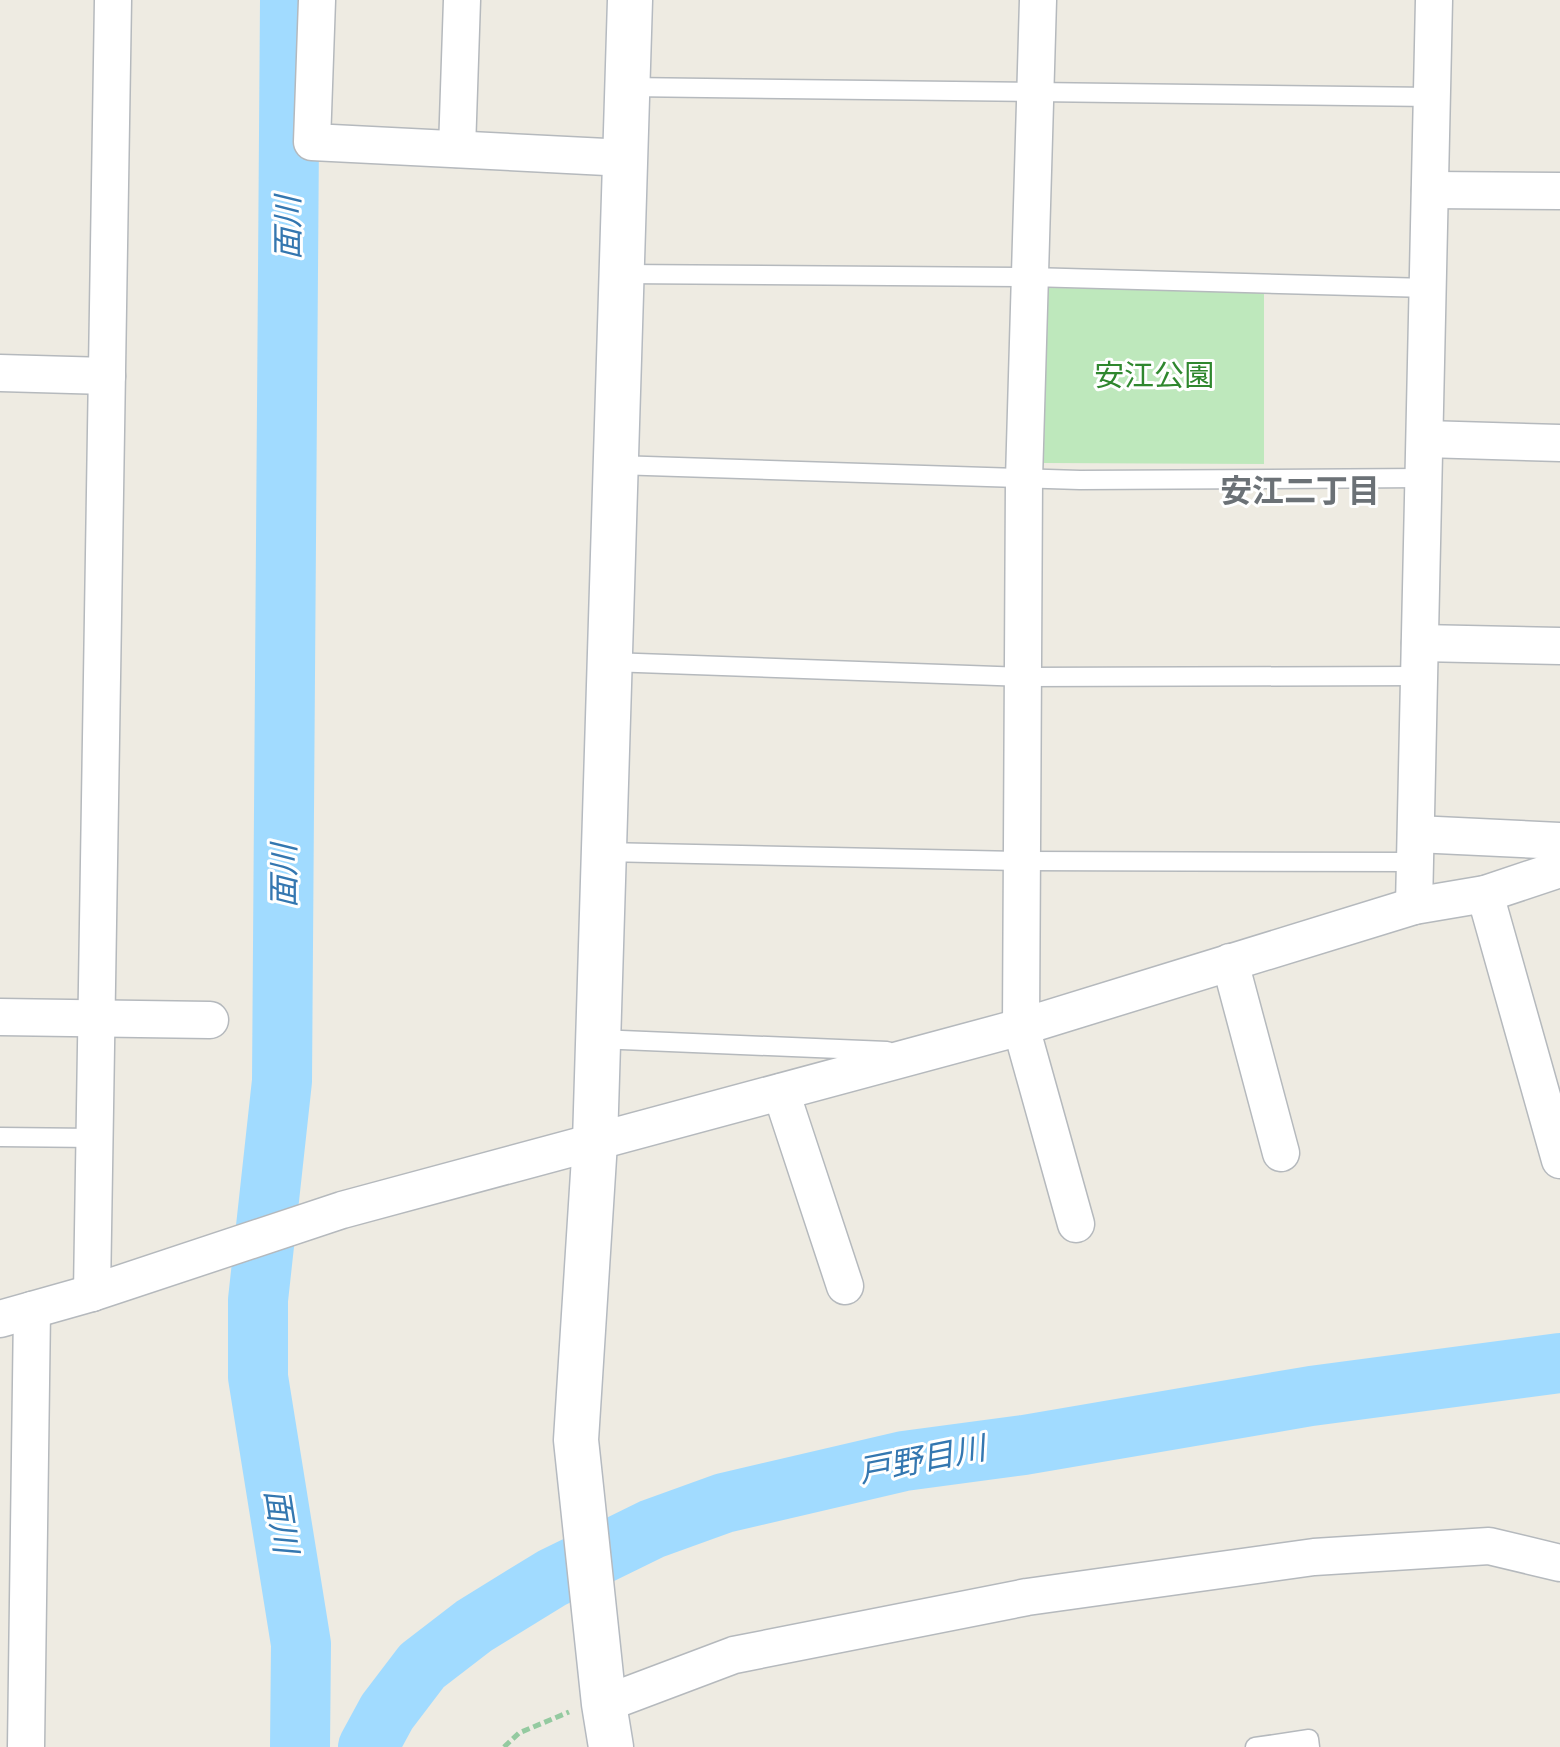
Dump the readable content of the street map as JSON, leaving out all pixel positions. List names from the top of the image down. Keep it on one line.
{"districts":["安江二丁目"],"water":["面川","戸野目川"],"parks":["安江公園"]}
